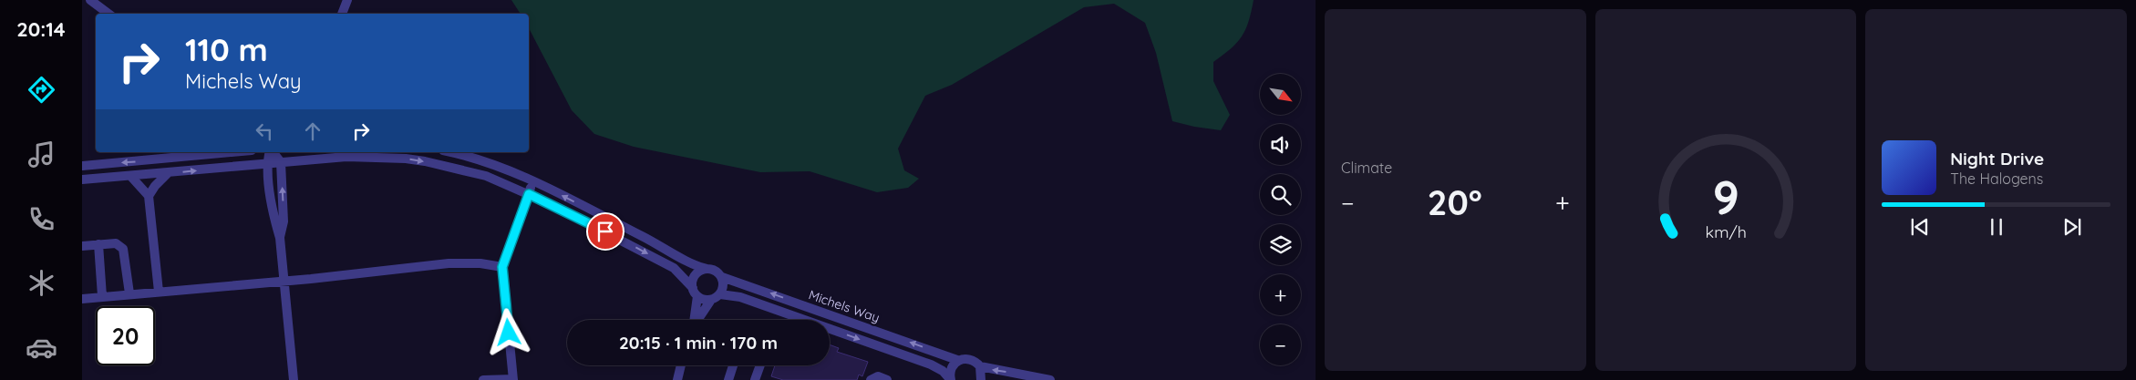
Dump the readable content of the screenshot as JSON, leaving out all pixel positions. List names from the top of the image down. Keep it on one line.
{"streets":{"street":["Michels Way"]},"north":"bottom right","page":{"tabs":"20:14","tile":"Climate","turn":["110 m","Michels Way"],"map_buttons":["+","−"],"song":["Night Drive","The Halogens"],"heat":["−","20°","+"],"limit":"20","trip":"20:15 · 1 min · 170 m","gauge":["9","km/h"]}}
